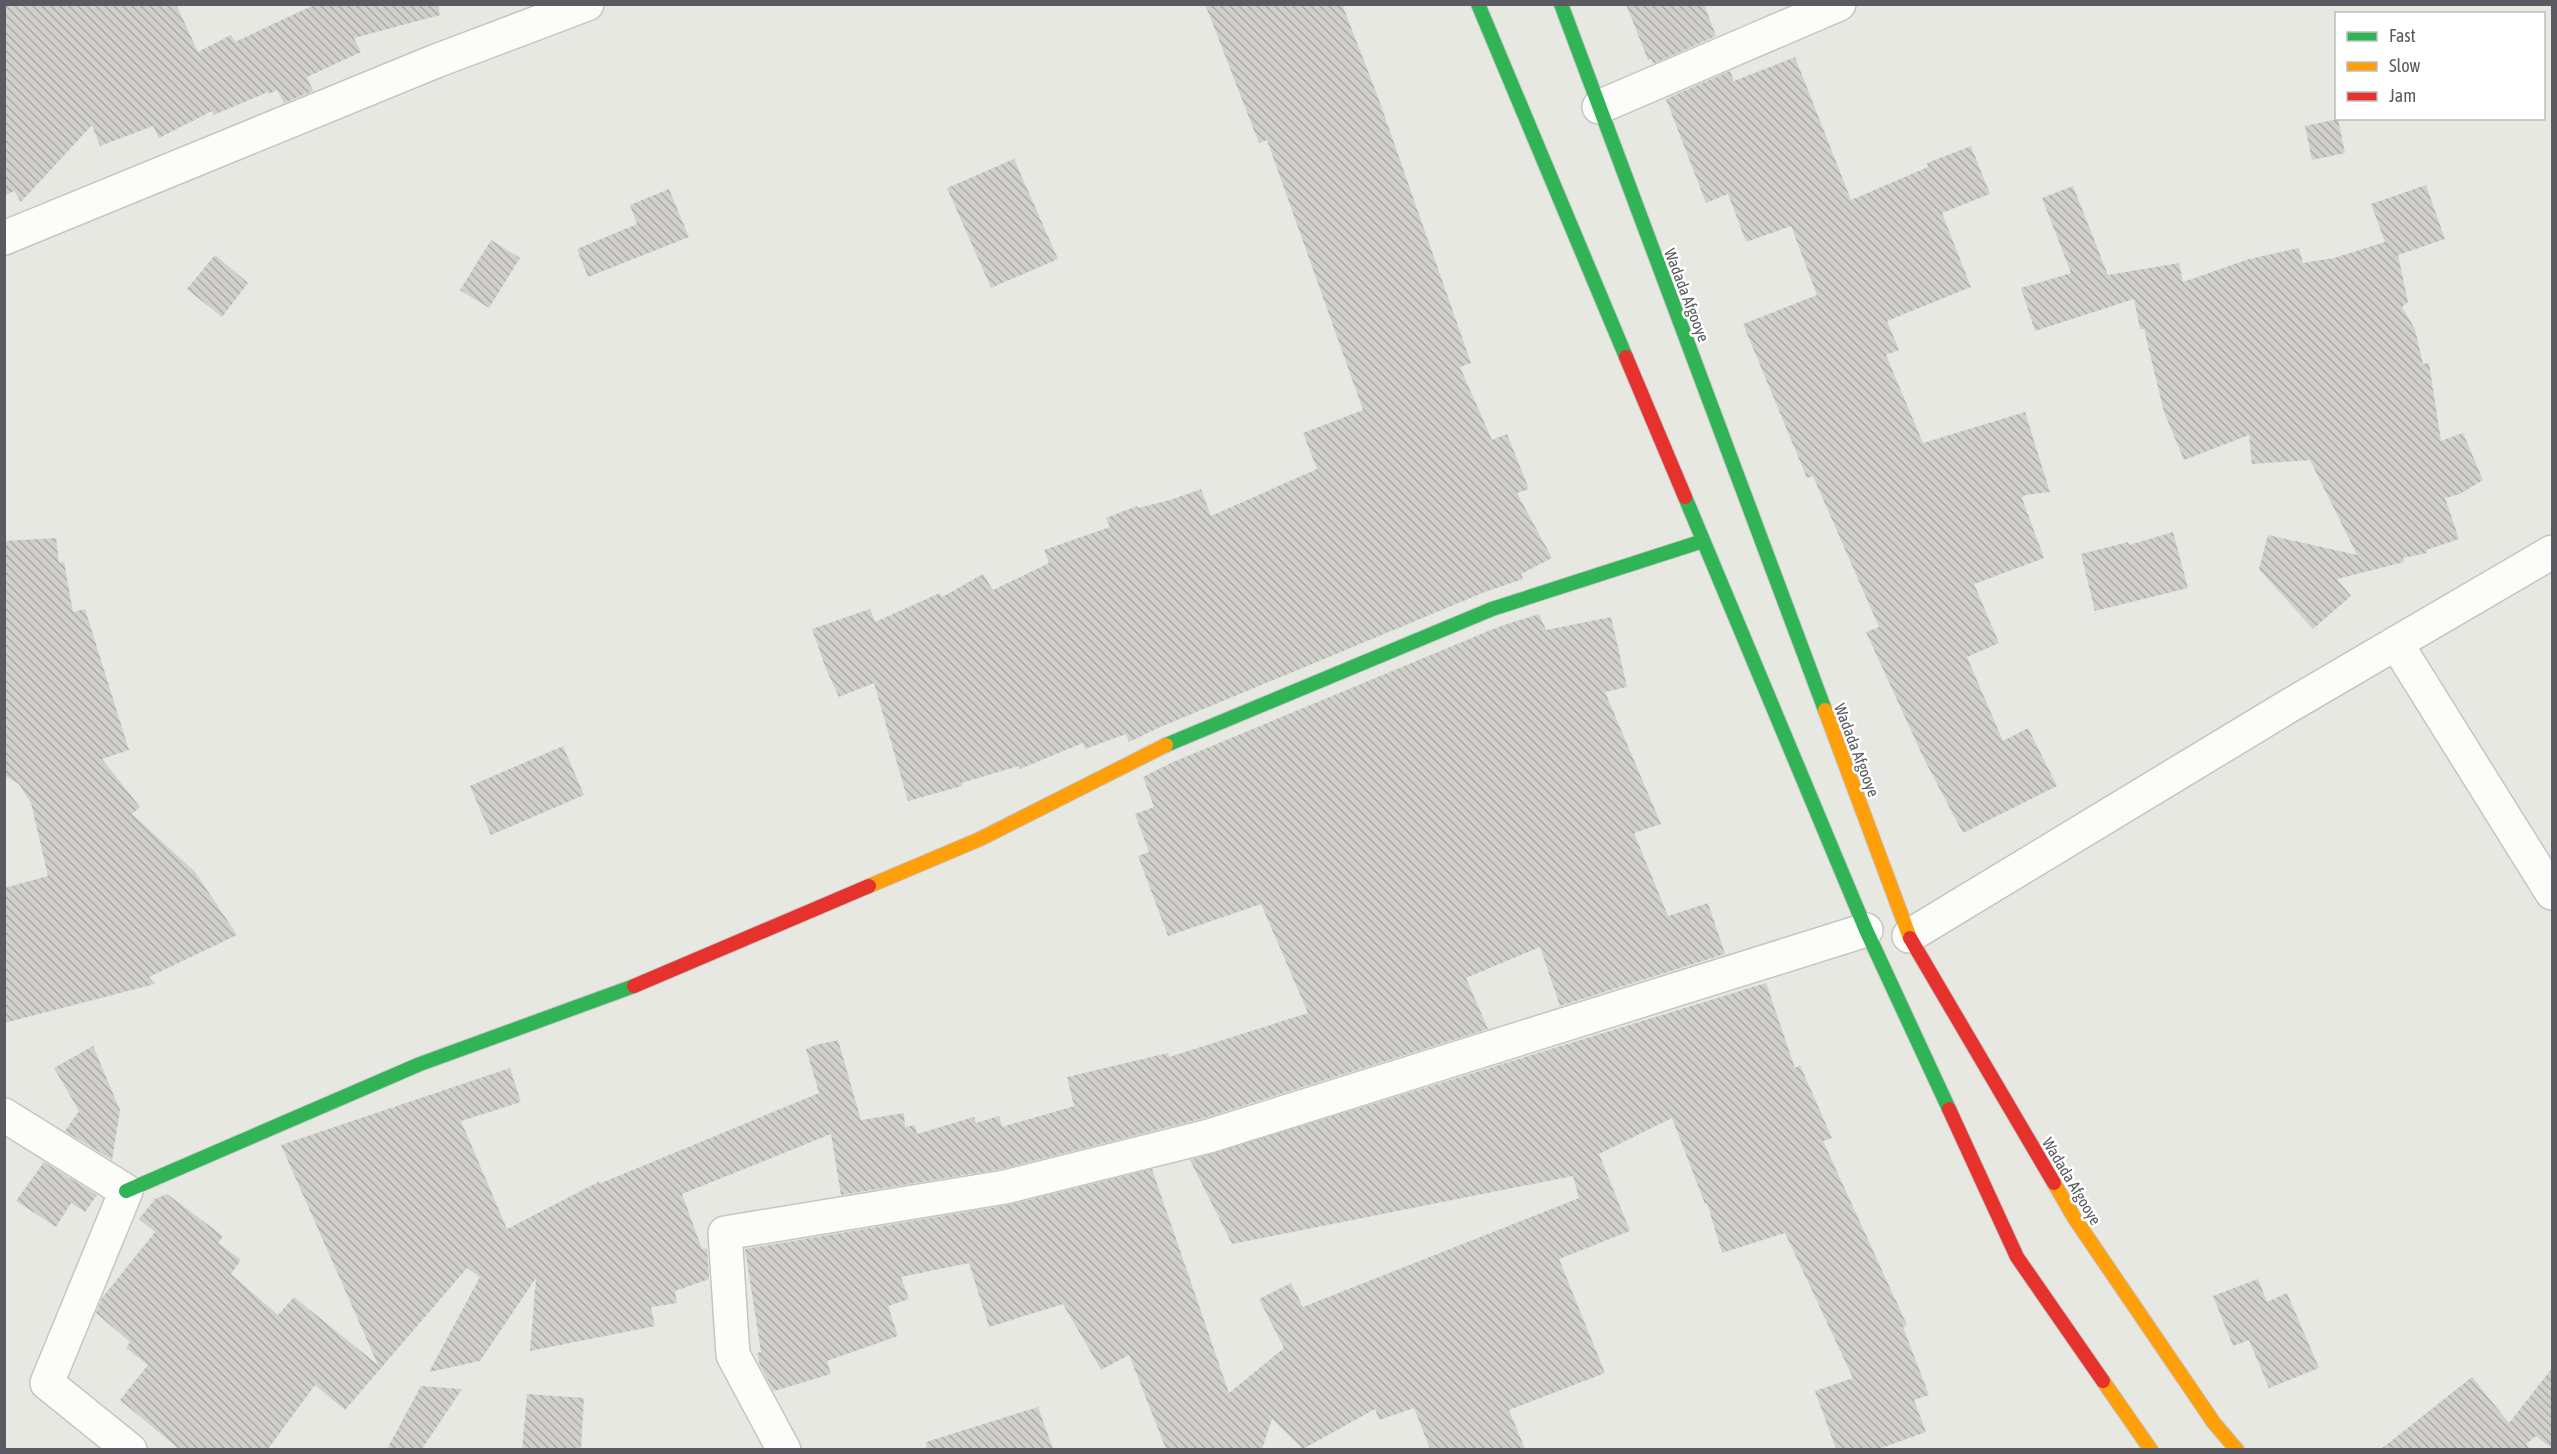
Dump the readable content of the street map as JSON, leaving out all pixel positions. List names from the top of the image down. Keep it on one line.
{"streets":{"main road":["Wadada Afgooye"]},"legend":["Fast","Slow","Jam"]}
